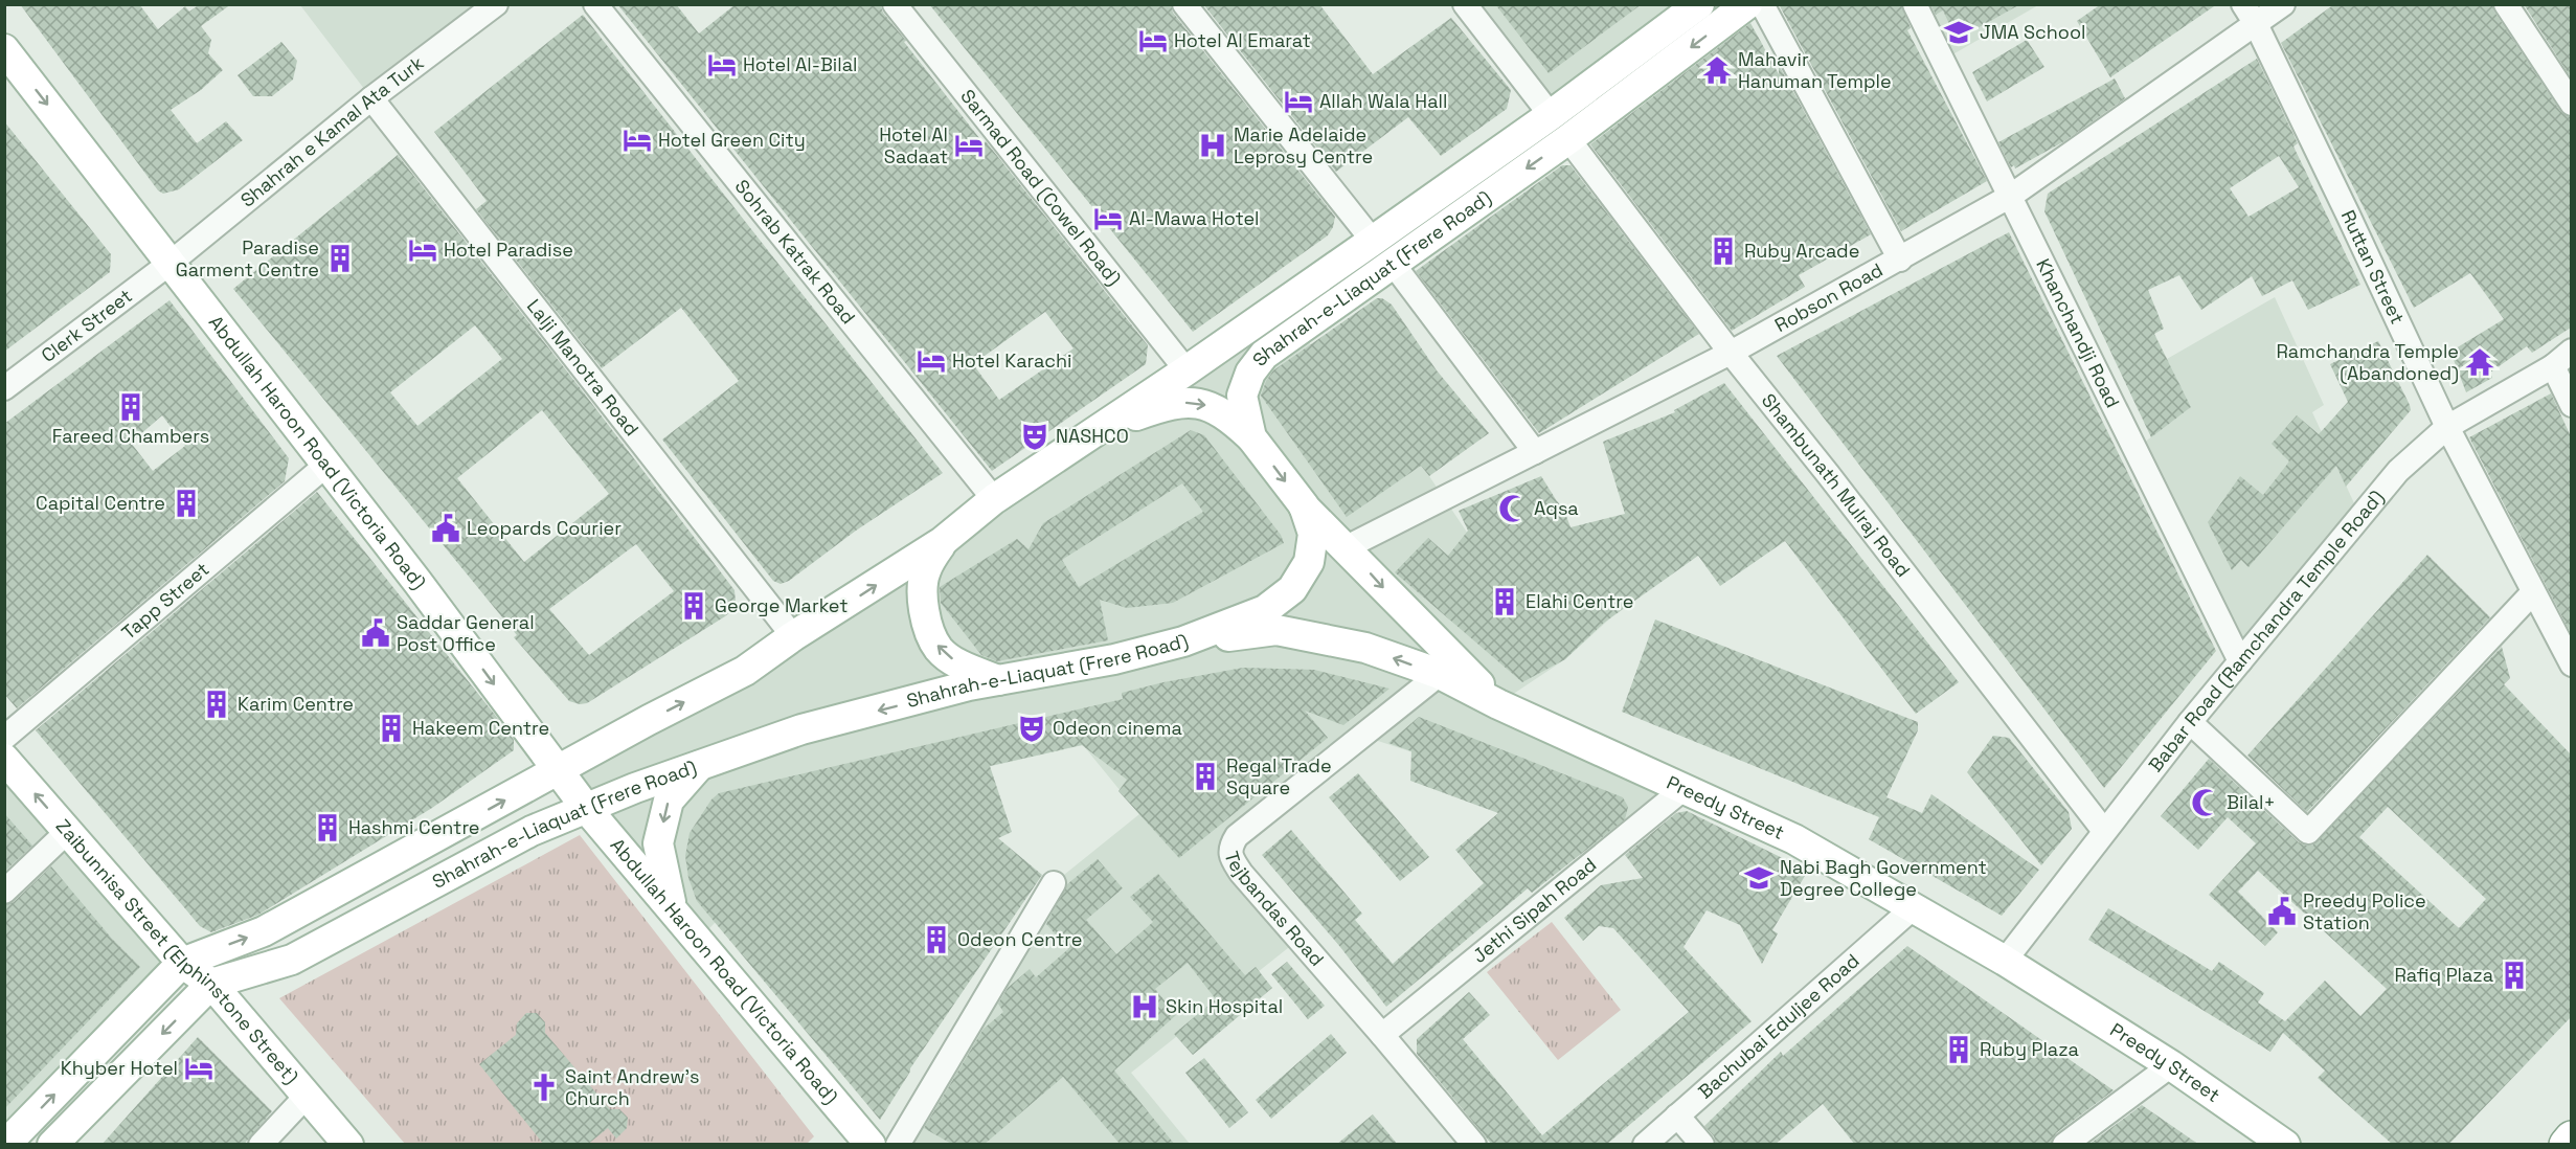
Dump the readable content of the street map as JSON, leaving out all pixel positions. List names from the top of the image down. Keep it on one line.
{"streets":{"main road":["Shahrah-e-Liaquat (Frere Road)","Abdullah Haroon Road (Victoria Road)","Preedy Street","Zaibunnisa Street (Elphinstone Street)"],"street":["Shahrah e Kamal Ata Turk","Sarmad Road (Cowel Road)","Sohrab Katrak Road","Ruttan Street","Robson Road","Clerk Street","Khanchandji Road","Lalji Manotra Road","Shambunath Mulraj Road","Tapp Street","Babar Road (Ramchandra Temple Road)","Tejbandas Road","Jethi Sipah Road","Bachubai Eduljee Road"]},"crossings":[["Shahrah e Kamal Ata Turk","Clerk Street"],["Shahrah e Kamal Ata Turk","Lalji Manotra Road"],["Shahrah e Kamal Ata Turk","Abdullah Haroon Road (Victoria Road)"],["Sarmad Road (Cowel Road)","Shahrah-e-Liaquat (Frere Road)"],["Sohrab Katrak Road","Shahrah-e-Liaquat (Frere Road)"],["Ruttan Street","Robson Road"],["Ruttan Street","Babar Road (Ramchandra Temple Road)"],["Shahrah-e-Liaquat (Frere Road)","Lalji Manotra Road"],["Shahrah-e-Liaquat (Frere Road)","Abdullah Haroon Road (Victoria Road)"],["Shahrah-e-Liaquat (Frere Road)","Shambunath Mulraj Road"],["Shahrah-e-Liaquat (Frere Road)","Preedy Street"],["Shahrah-e-Liaquat (Frere Road)","Zaibunnisa Street (Elphinstone Street)"],["Robson Road","Khanchandji Road"],["Robson Road","Shambunath Mulraj Road"],["Clerk Street","Abdullah Haroon Road (Victoria Road)"],["Khanchandji Road","Babar Road (Ramchandra Temple Road)"],["Abdullah Haroon Road (Victoria Road)","Tapp Street"],["Shambunath Mulraj Road","Babar Road (Ramchandra Temple Road)"],["Babar Road (Ramchandra Temple Road)","Preedy Street"],["Preedy Street","Tejbandas Road"],["Preedy Street","Jethi Sipah Road"],["Preedy Street","Bachubai Eduljee Road"],["Tejbandas Road","Jethi Sipah Road"]],"one_way":["Abdullah Haroon Road (Victoria Road)"],"places":{"school or university":["JMA School","Nabi Bagh Government Degree College"],"hotel":["Hotel Al Emarat","Hotel Al-Bilal","Allah Wala Hall","Hotel Green City","Hotel Al Sadaat","Al-Mawa Hotel","Hotel Paradise","Hotel Karachi","Khyber Hotel"],"temple":["Mahavir Hanuman Temple","Ramchandra Temple (Abandoned)"],"hospital":["Marie Adelaide Leprosy Centre","Skin Hospital"],"building":["Ruby Arcade","Paradise Garment Centre","Fareed Chambers","Capital Centre","Elahi Centre","George Market","Karim Centre","Hakeem Centre","Regal Trade Square","Hashmi Centre","Odeon Centre","Rafiq Plaza","Ruby Plaza"],"theatre":["NASHCO","Odeon cinema"],"mosque":["Aqsa","Bilal+"],"public building":["Leopards Courier","Saddar General Post Office","Preedy Police Station"],"church":["Saint Andrew's Church"]}}
